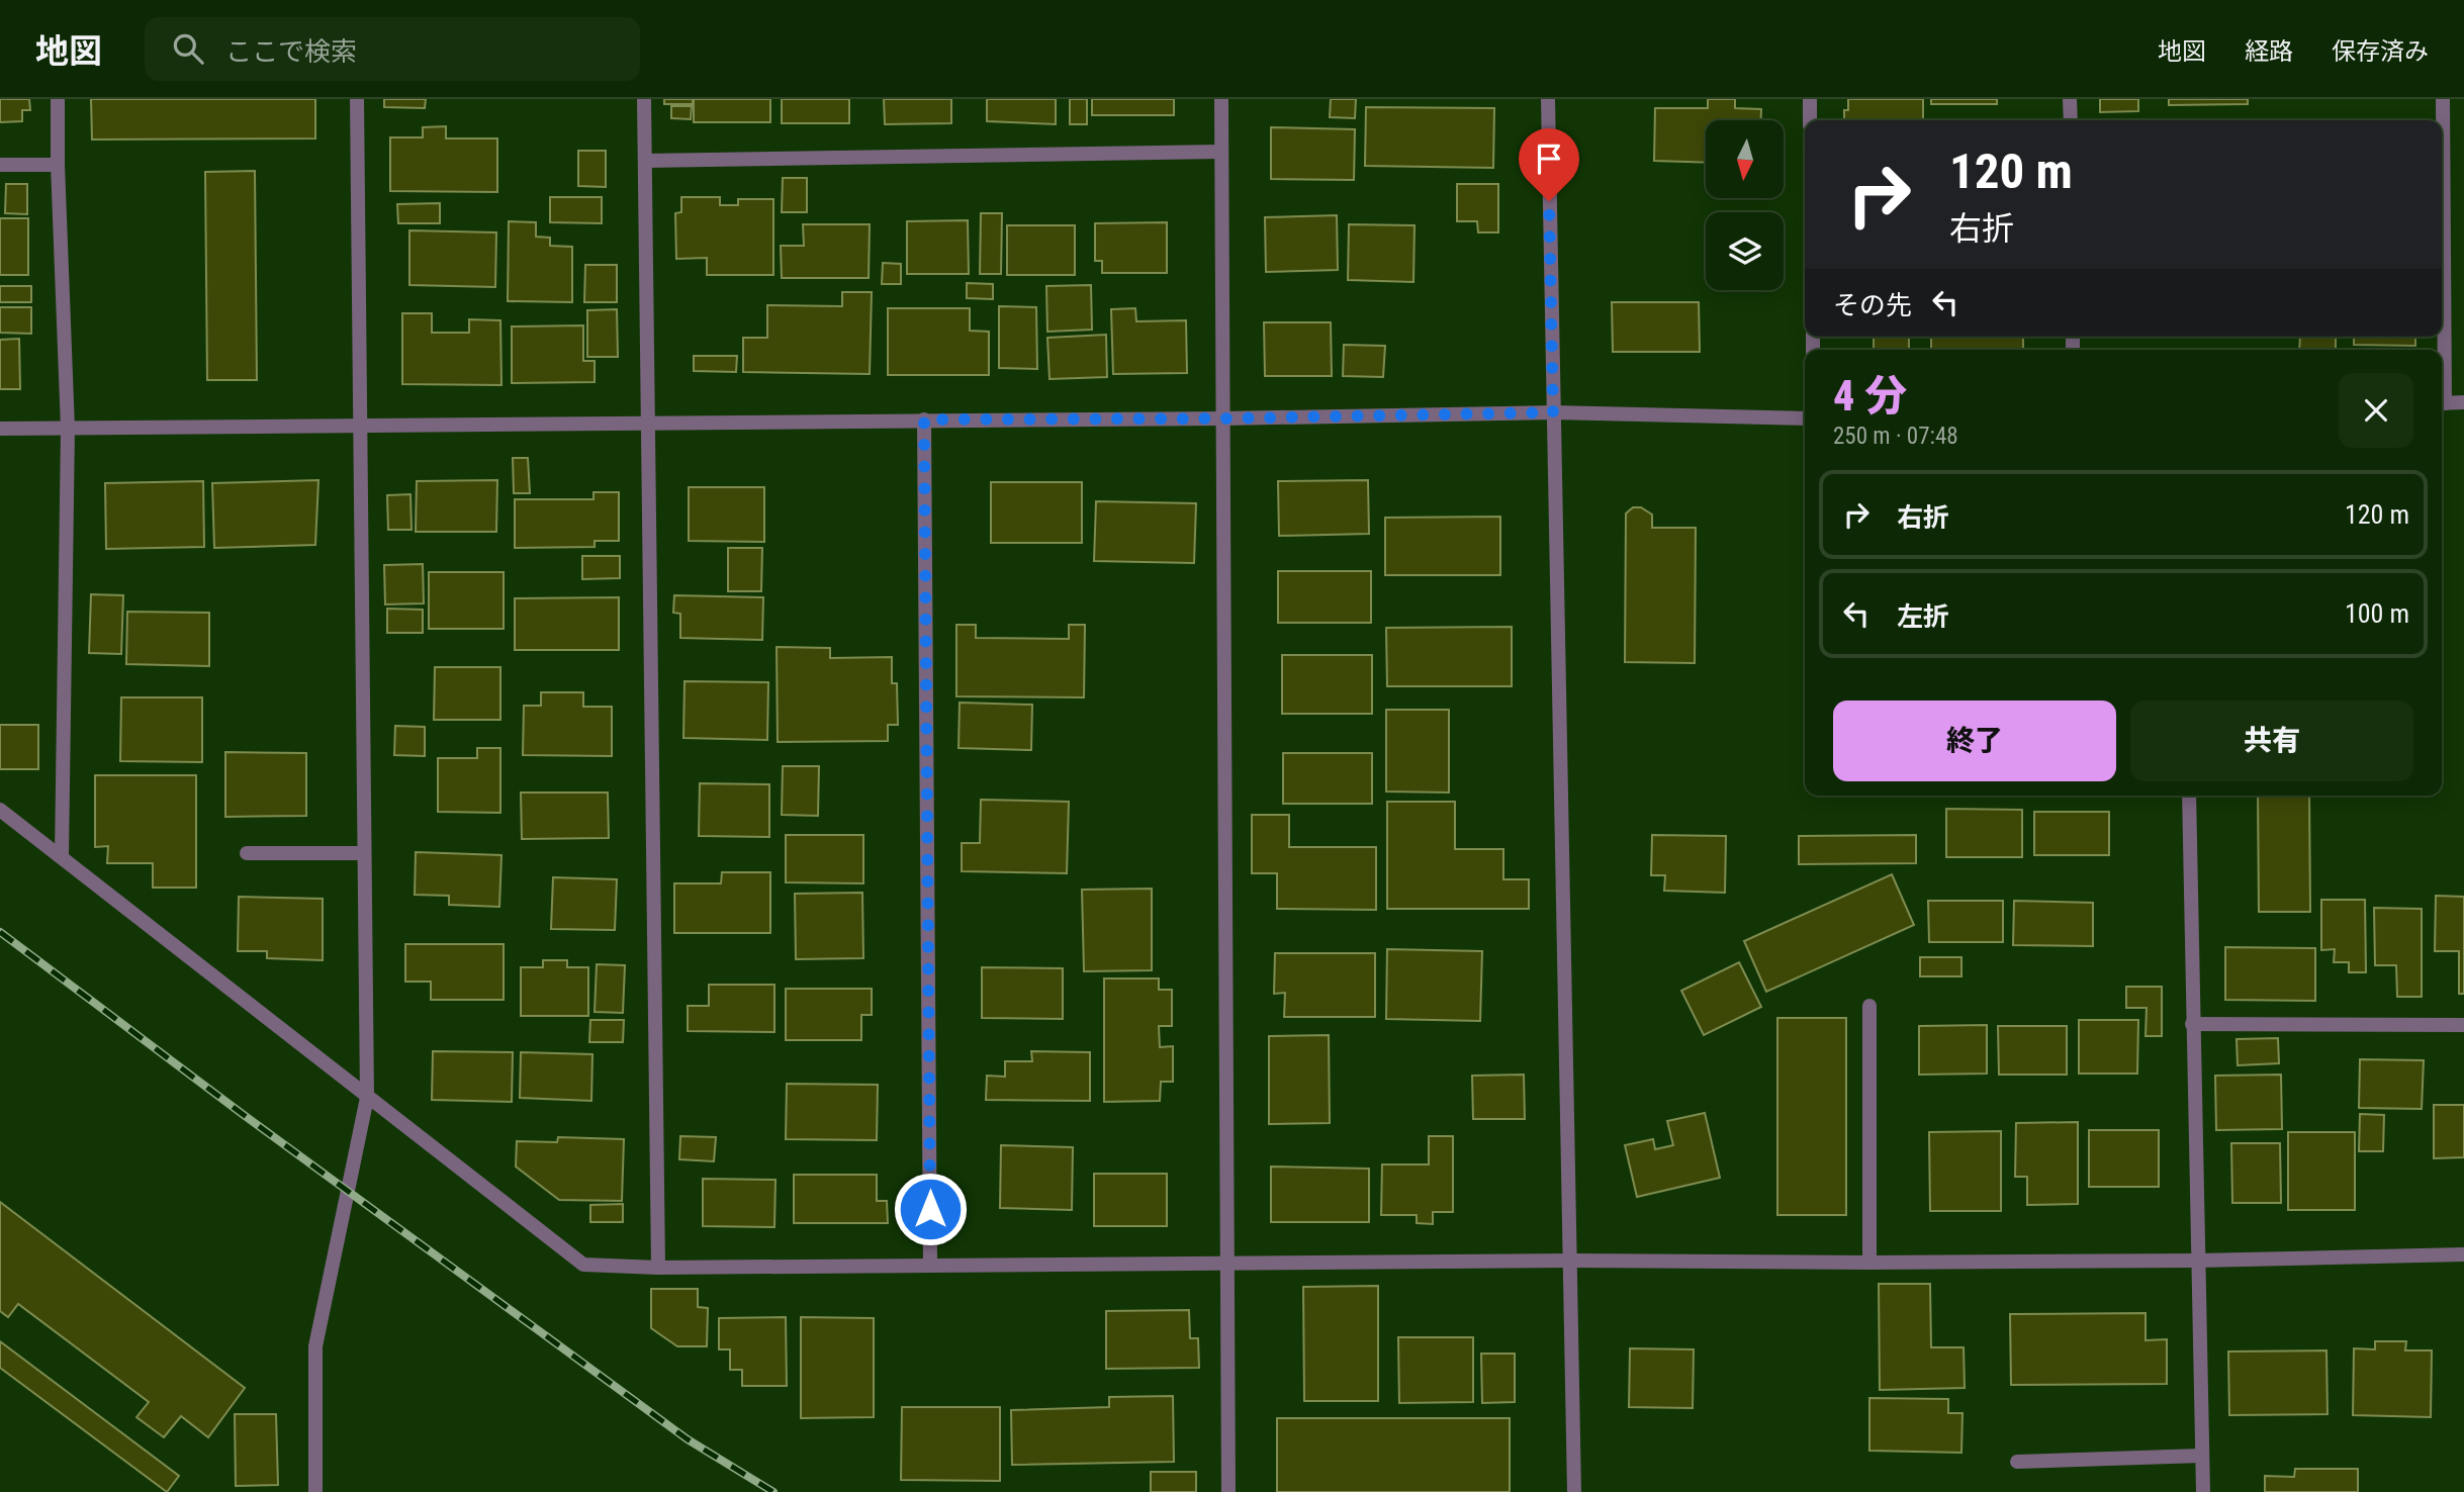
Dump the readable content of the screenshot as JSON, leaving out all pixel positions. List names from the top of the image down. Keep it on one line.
{"north":"bottom","page":{"header":"地図","search":"ここで検索","nav":["地図","経路","保存済み"],"turn":["120 m","右折"],"then":"その先","heading":["4 分","250 m · 07:48"],"list":[{"name":"右折","value":"120 m"},{"name":"左折","value":"100 m"}],"buttons":["終了","共有"]}}
